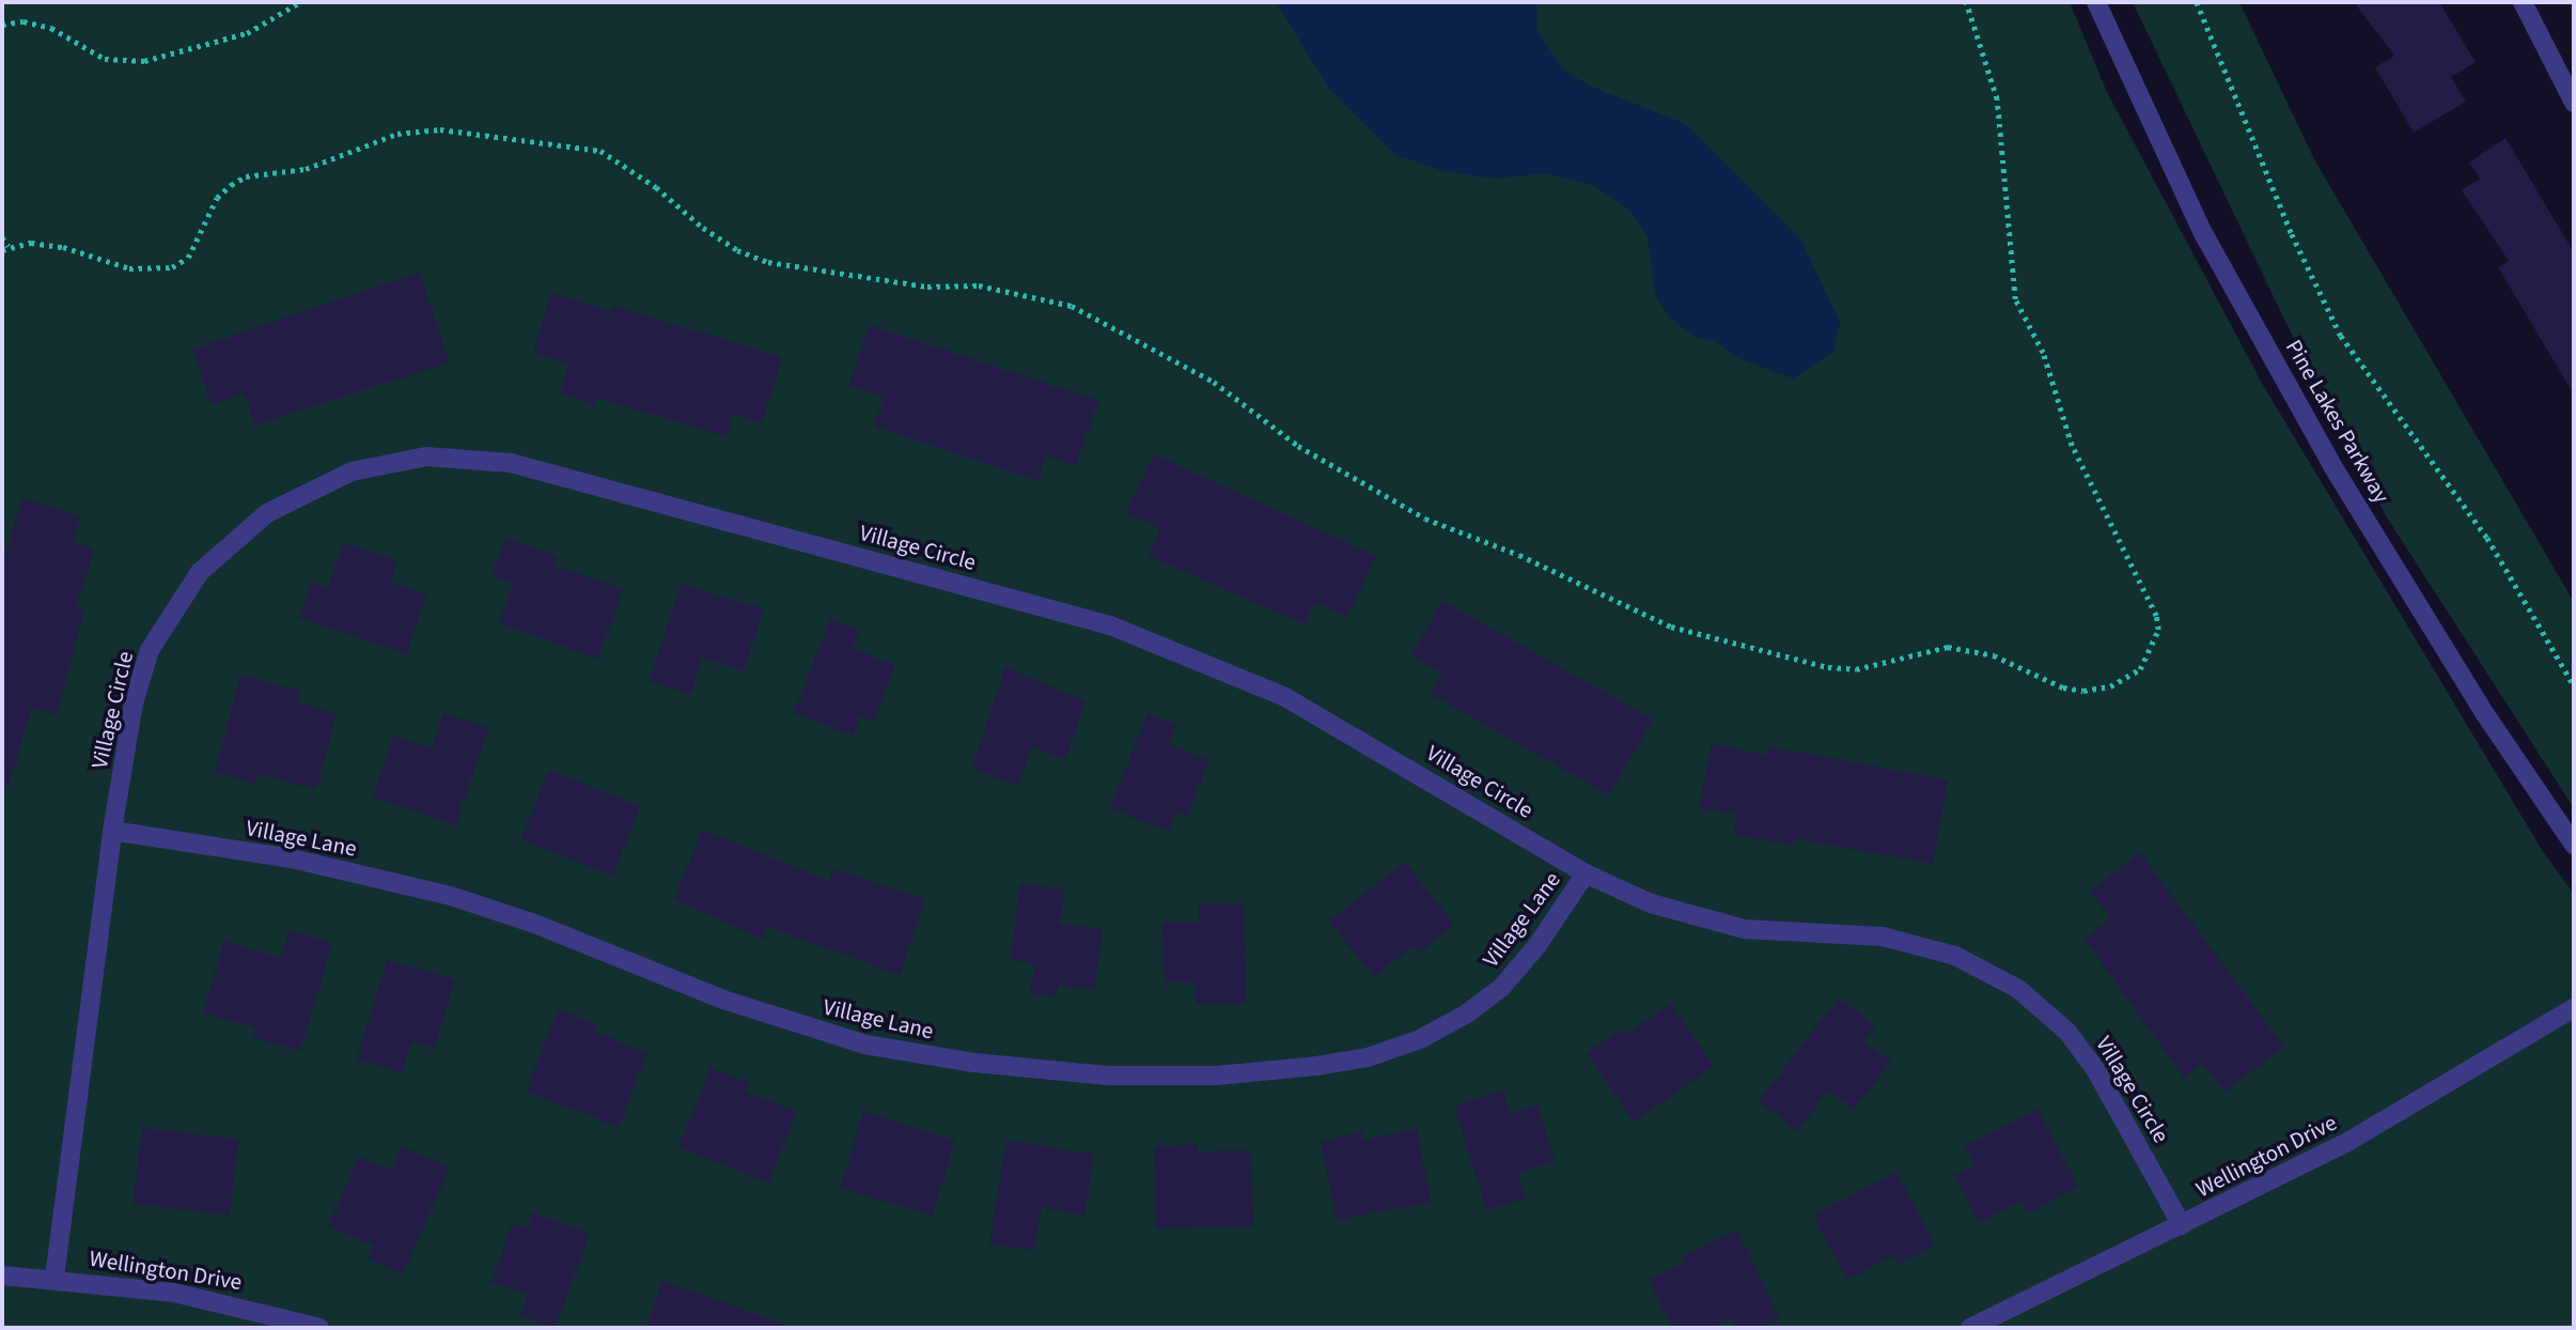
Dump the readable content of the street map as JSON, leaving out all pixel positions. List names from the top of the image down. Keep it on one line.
{"streets":{"street":["Pine Lakes Parkway","Village Circle","Village Lane","Wellington Drive"]},"crossings":[["Village Circle","Village Lane"],["Village Circle","Wellington Drive"]]}
